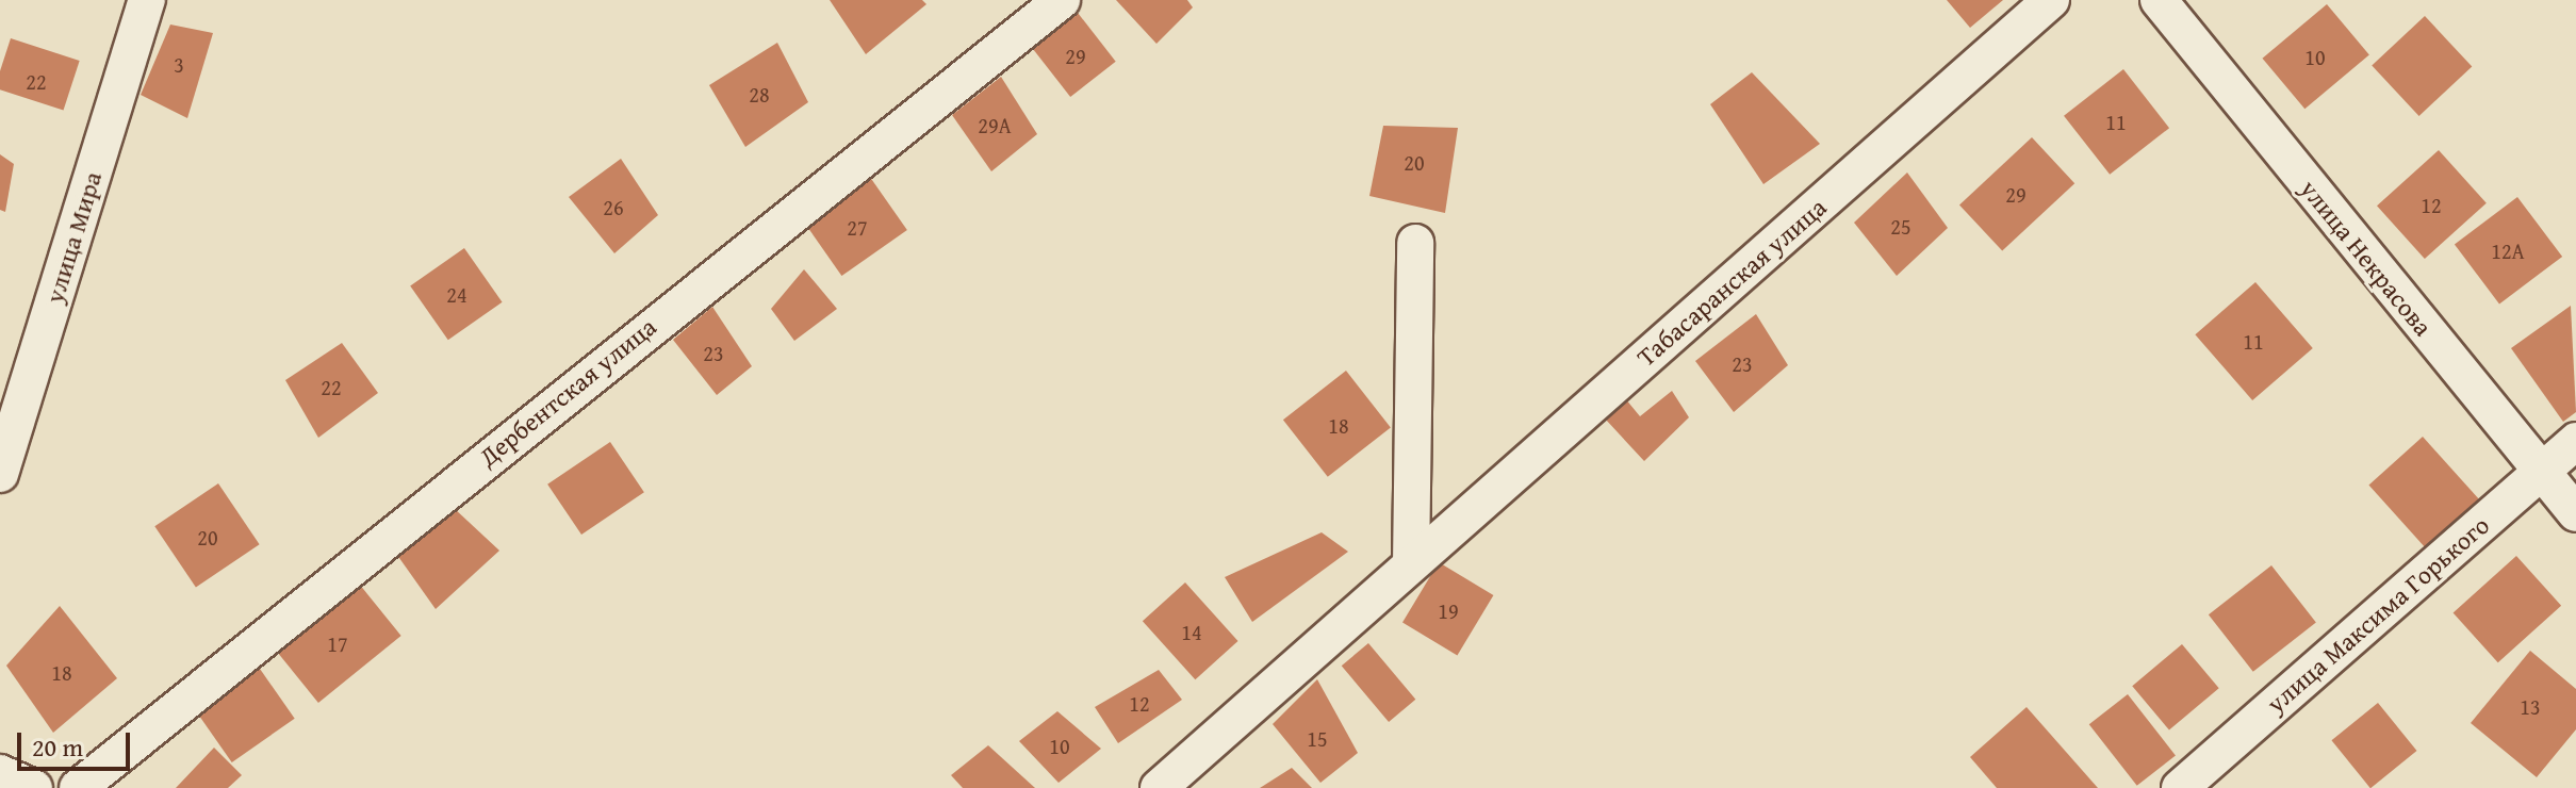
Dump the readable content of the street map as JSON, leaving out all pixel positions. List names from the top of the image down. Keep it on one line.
{"streets":{"street":["улица Мира","улица Некрасова","Табасаранская улица","Дербентская улица","улица Максима Горького"]},"crossings":[["улица Некрасова","улица Максима Горького"]],"house_numbers":["29","10","3","22","28","11","29А","20","29","12","26","25","27","12А","24","11","23","23","22","18","20","19","14","17","18","12","13","15","10"],"scale_bar":"20 m"}
